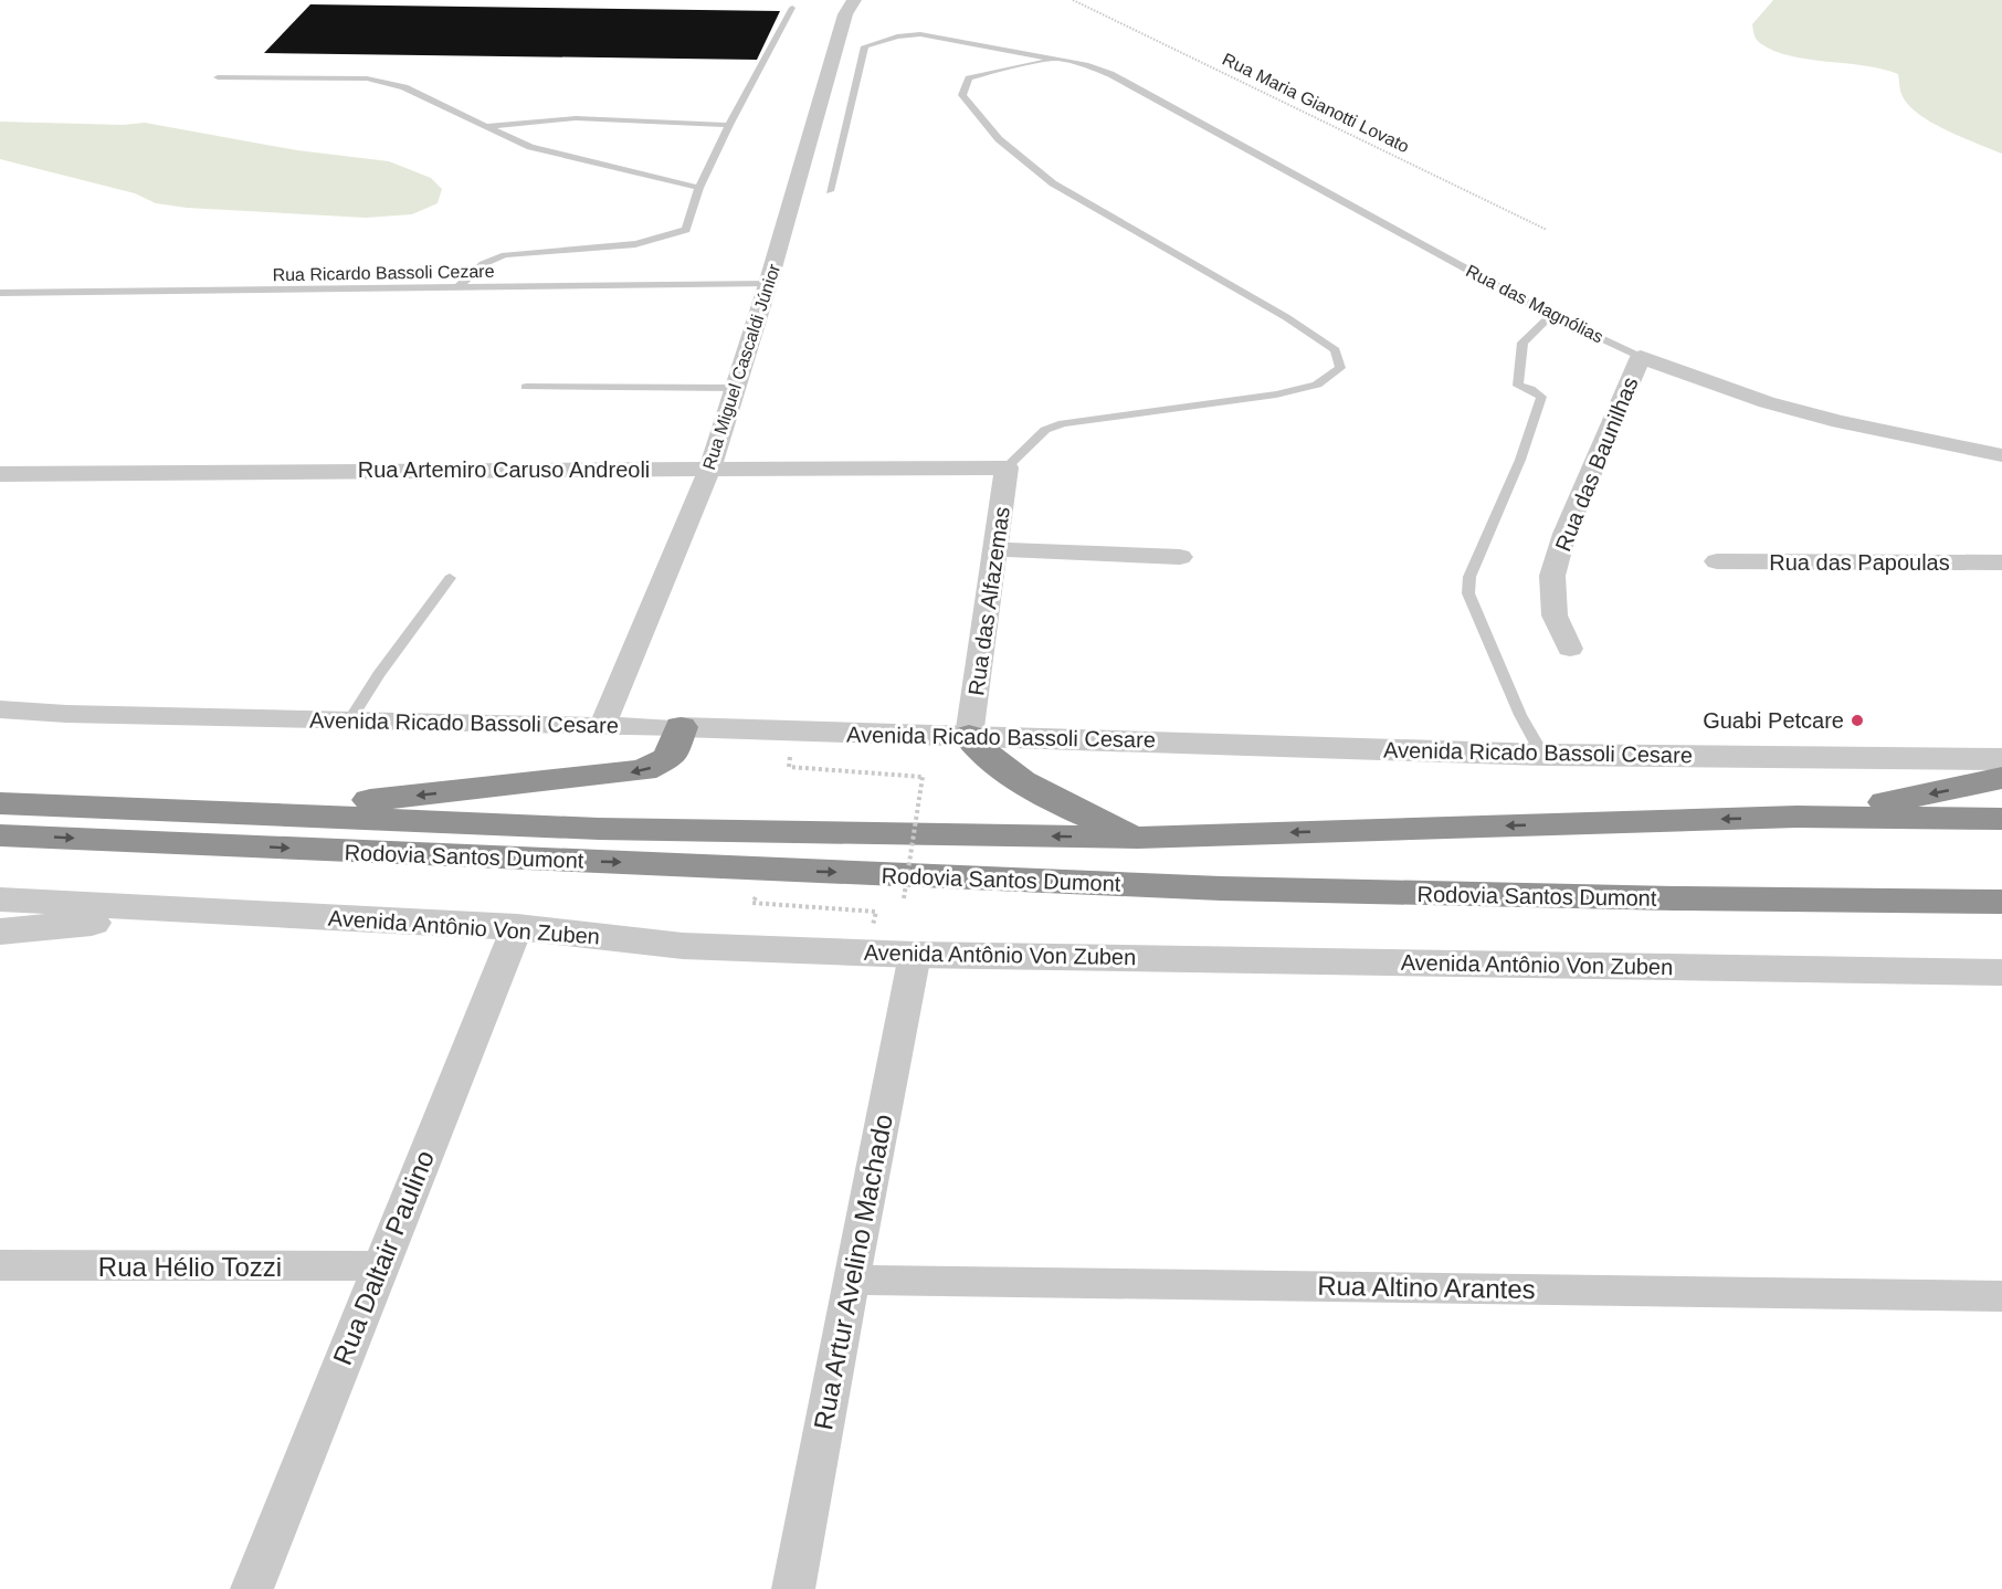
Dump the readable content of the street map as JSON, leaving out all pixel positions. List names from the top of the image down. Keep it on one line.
{"streets":{"highway":["Rodovia Santos Dumont"],"street":["Rua das Magnólias","Rua Miguel Cascaldi Júnior","Rua das Baunilhas","Rua Artemiro Caruso Andreoli","Rua das Papoulas","Rua das Alfazemas","Avenida Ricado Bassoli Cesare","Avenida Antônio Von Zuben","Rua Daltair Paulino","Rua Hélio Tozzi","Rua Artur Avelino Machado","Rua Altino Arantes"],"lane":["Rua Ricardo Bassoli Cezare"],"path":["Rua Maria Gianotti Lovato"]},"crossings":[["Rua Ricardo Bassoli Cezare","Rua Miguel Cascaldi Júnior"],["Rua das Magnólias","Rua das Baunilhas"],["Rua Miguel Cascaldi Júnior","Rua Artemiro Caruso Andreoli"],["Rua Miguel Cascaldi Júnior","Avenida Ricado Bassoli Cesare"],["Rua Artemiro Caruso Andreoli","Rua das Alfazemas"],["Rua das Alfazemas","Avenida Ricado Bassoli Cesare"],["Avenida Antônio Von Zuben","Rua Daltair Paulino"],["Avenida Antônio Von Zuben","Rua Artur Avelino Machado"],["Rua Daltair Paulino","Rua Hélio Tozzi"],["Rua Artur Avelino Machado","Rua Altino Arantes"]],"places":["Guabi Petcare"]}
